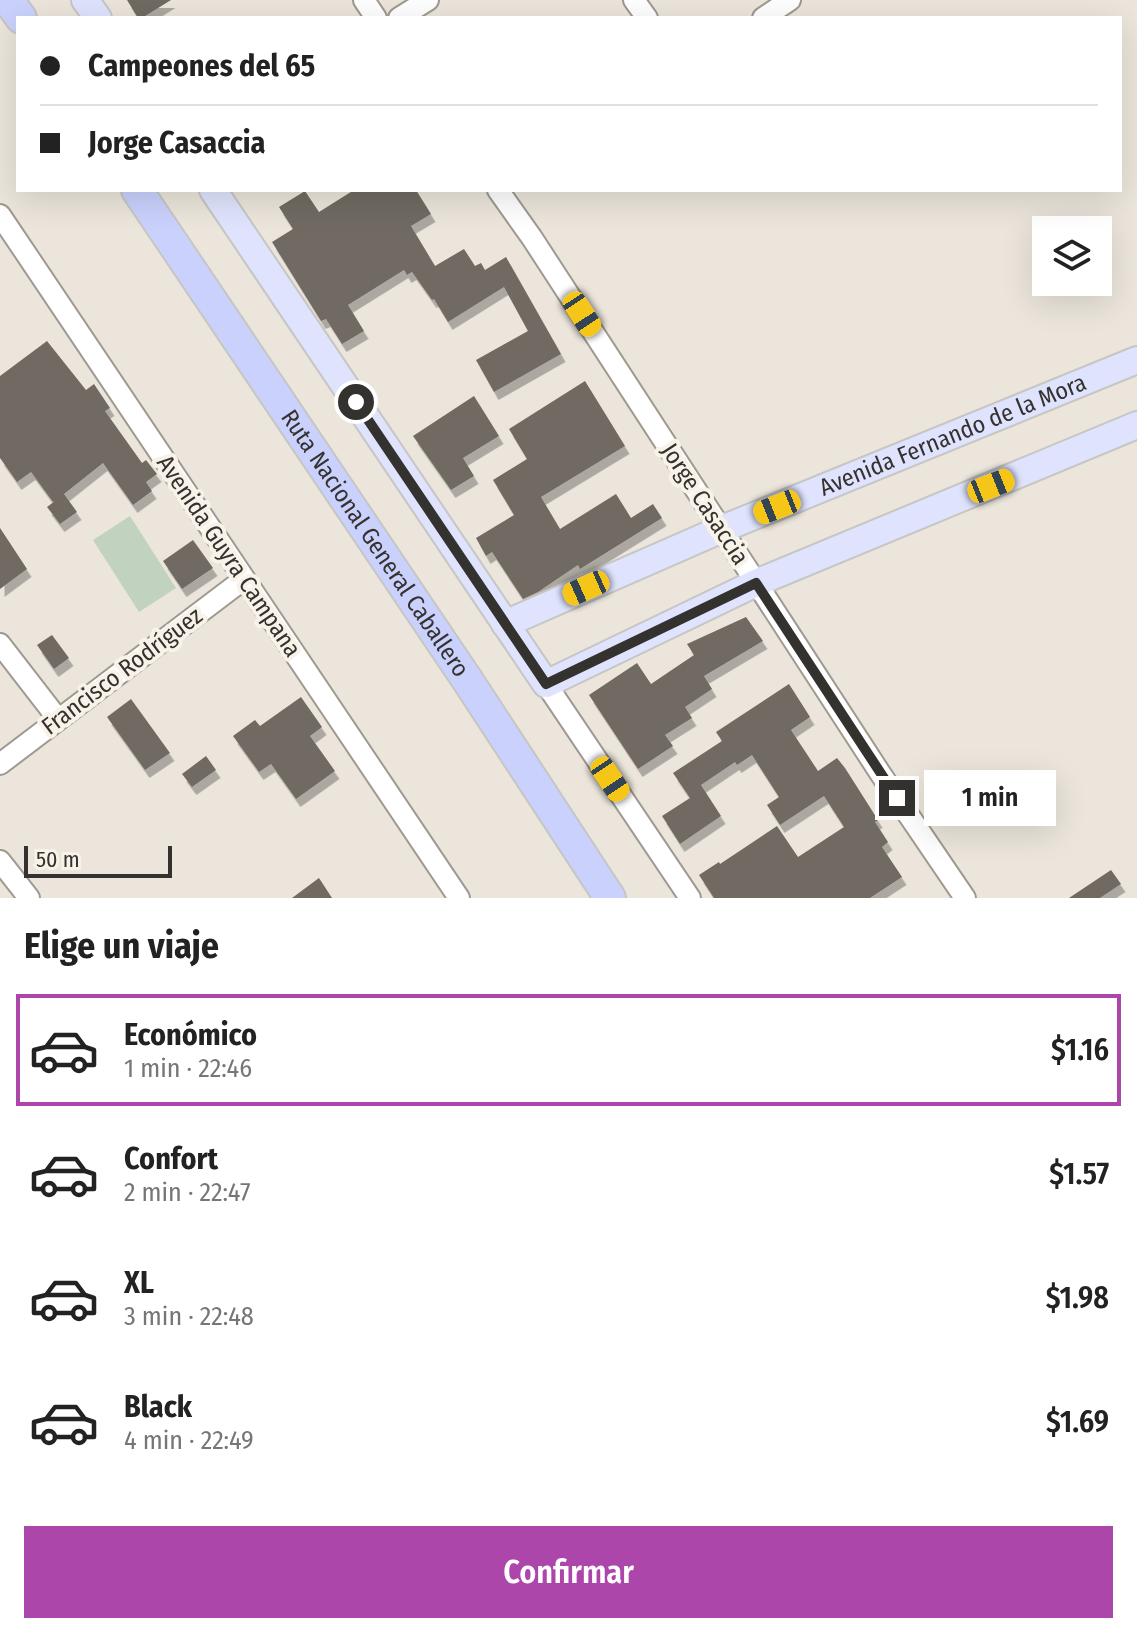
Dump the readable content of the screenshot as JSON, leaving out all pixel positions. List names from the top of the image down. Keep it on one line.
{"streets":{"highway":["Ruta Nacional General Caballero"],"main road":["Avenida Fernando de la Mora"],"street":["Jorge Casaccia","Avenida Guyra Campana","Francisco Rodríguez"]},"crossings":[["Avenida Fernando de la Mora","Jorge Casaccia"],["Avenida Guyra Campana","Francisco Rodríguez"]],"scale_bar":"50 m","page":{"banner":["Campeones del 65","Jorge Casaccia"],"bubble":"1 min","scale":"50 m","heading":"Elige un viaje","list":[{"name":"Económico","note":"1 min · 22:46","value":"$1.16"},{"name":"Confort","note":"2 min · 22:47","value":"$1.57"},{"name":"XL","note":"3 min · 22:48","value":"$1.98"},{"name":"Black","note":"4 min · 22:49","value":"$1.69"}],"buttons":"Confirmar"}}
